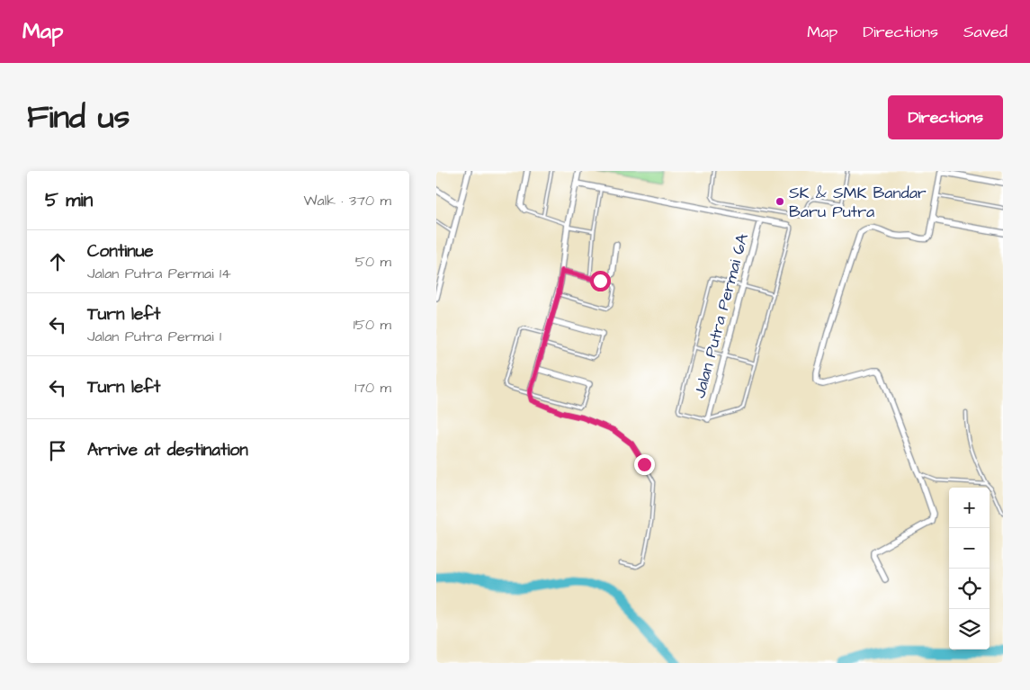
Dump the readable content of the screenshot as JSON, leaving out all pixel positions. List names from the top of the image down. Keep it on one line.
{"streets":{"street":["Jalan Putra Permai 6A"]},"places":["SK & SMK Bandar Baru Putra"],"page":{"header":"Map","nav":["Map","Directions","Saved"],"title":"Find us","buttons":"Directions","heading":["5 min","Walk · 370 m"],"list":[["Continue","Jalan Putra Permai 14","50 m"],["Turn left","Jalan Putra Permai 1","150 m"],["Turn left","170 m"],"Arrive at destination"],"map_buttons":["+","−"]}}
